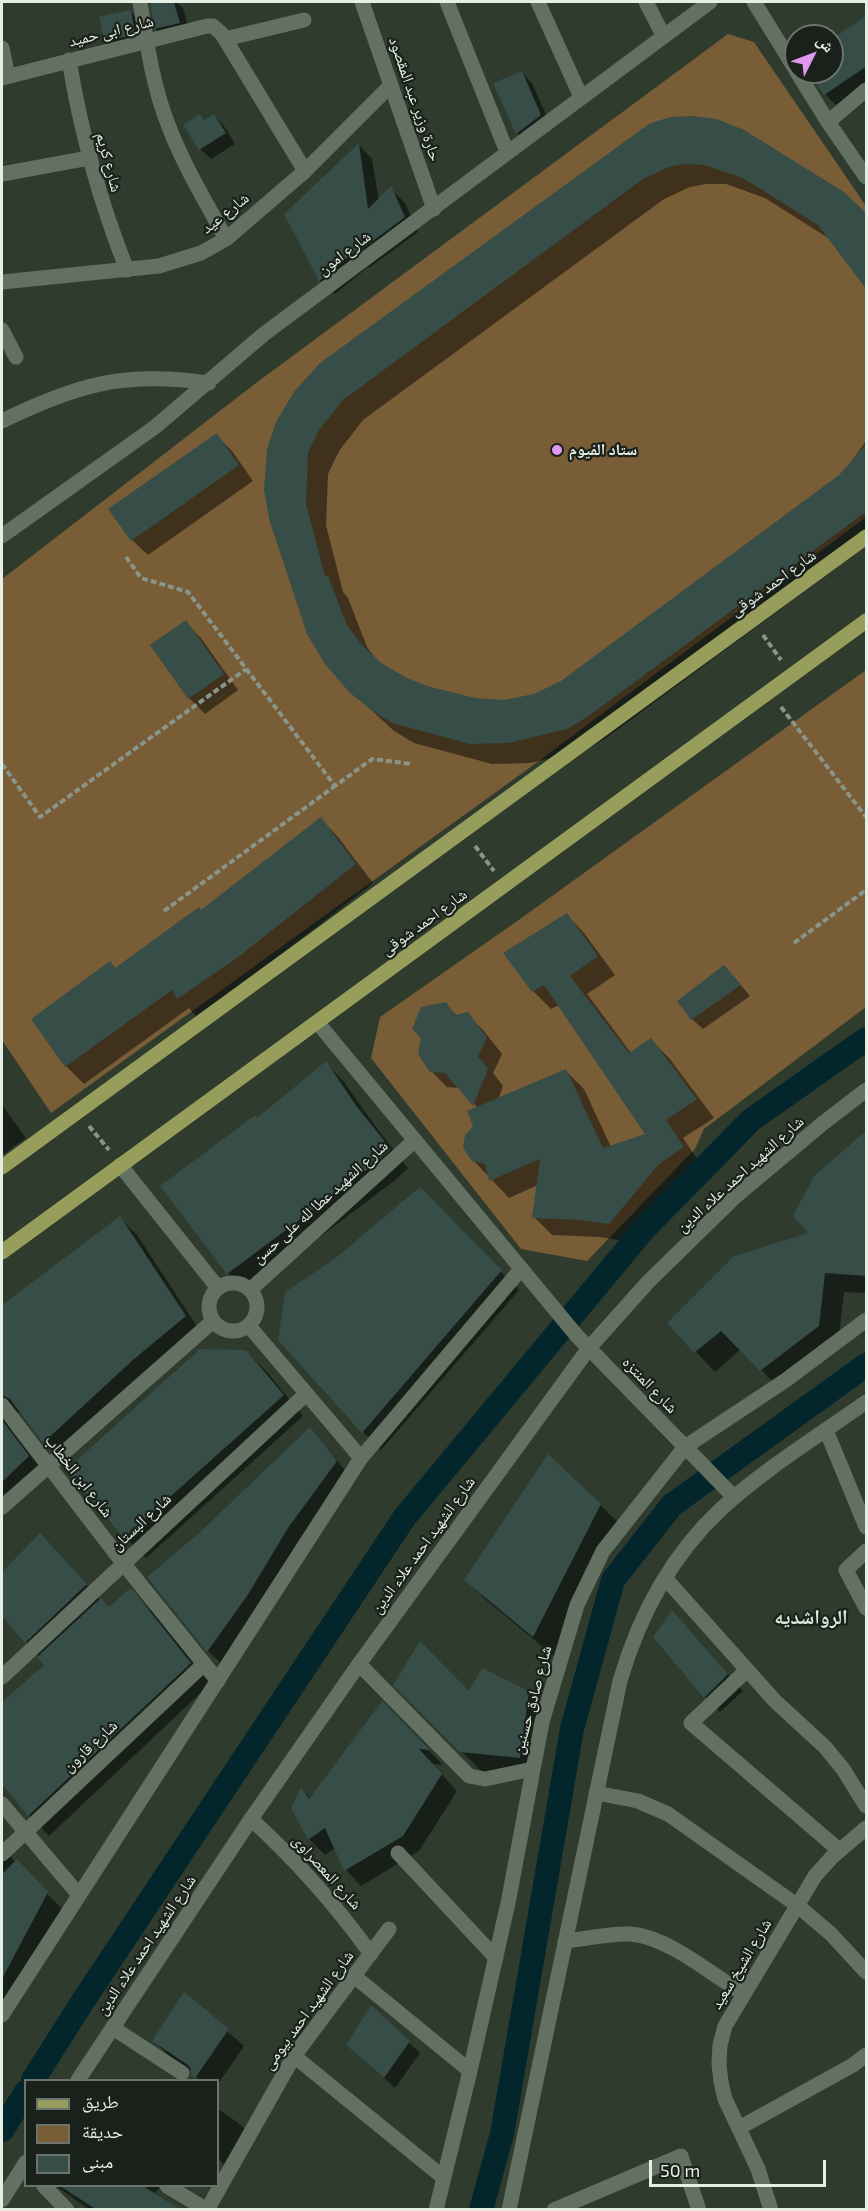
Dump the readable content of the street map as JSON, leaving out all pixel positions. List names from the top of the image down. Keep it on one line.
{"streets":{"main road":["شارع احمد شوقى"],"street":["شارع ابى حميد","حارة وزير عبد المقصود","شارع كريم","شارع عيد","شارع امون","شارع الشهيد احمد علاء الدين","شارع الشهيد عطا لله على حسن","شارع المنتزه","شارع ابن الخطاب","شارع البستان","شارع صادق حسنين","شارع قارون","شارع المعصراوى","شارع الشيخ سعيد","شارع الشهيد احمد بيومى"]},"crossings":[["شارع ابى حميد","شارع كريم"],["حارة وزير عبد المقصود","شارع عيد"],["حارة وزير عبد المقصود","شارع امون"],["شارع كريم","شارع عيد"],["شارع احمد شوقى","شارع المنتزه"],["شارع الشهيد احمد علاء الدين","شارع المنتزه"],["شارع الشهيد احمد علاء الدين","شارع المعصراوى"],["شارع الشهيد عطا لله على حسن","شارع المنتزه"],["شارع المنتزه","شارع صادق حسنين"],["شارع ابن الخطاب","شارع البستان"],["شارع ابن الخطاب","شارع قارون"],["شارع المعصراوى","شارع الشهيد احمد بيومى"]],"districts":["الرواشديه"],"places":["ستاد الفيوم"],"legend":["طريق","حديقة","مبنى"],"scale_bar":"50 m","north":"top right"}
